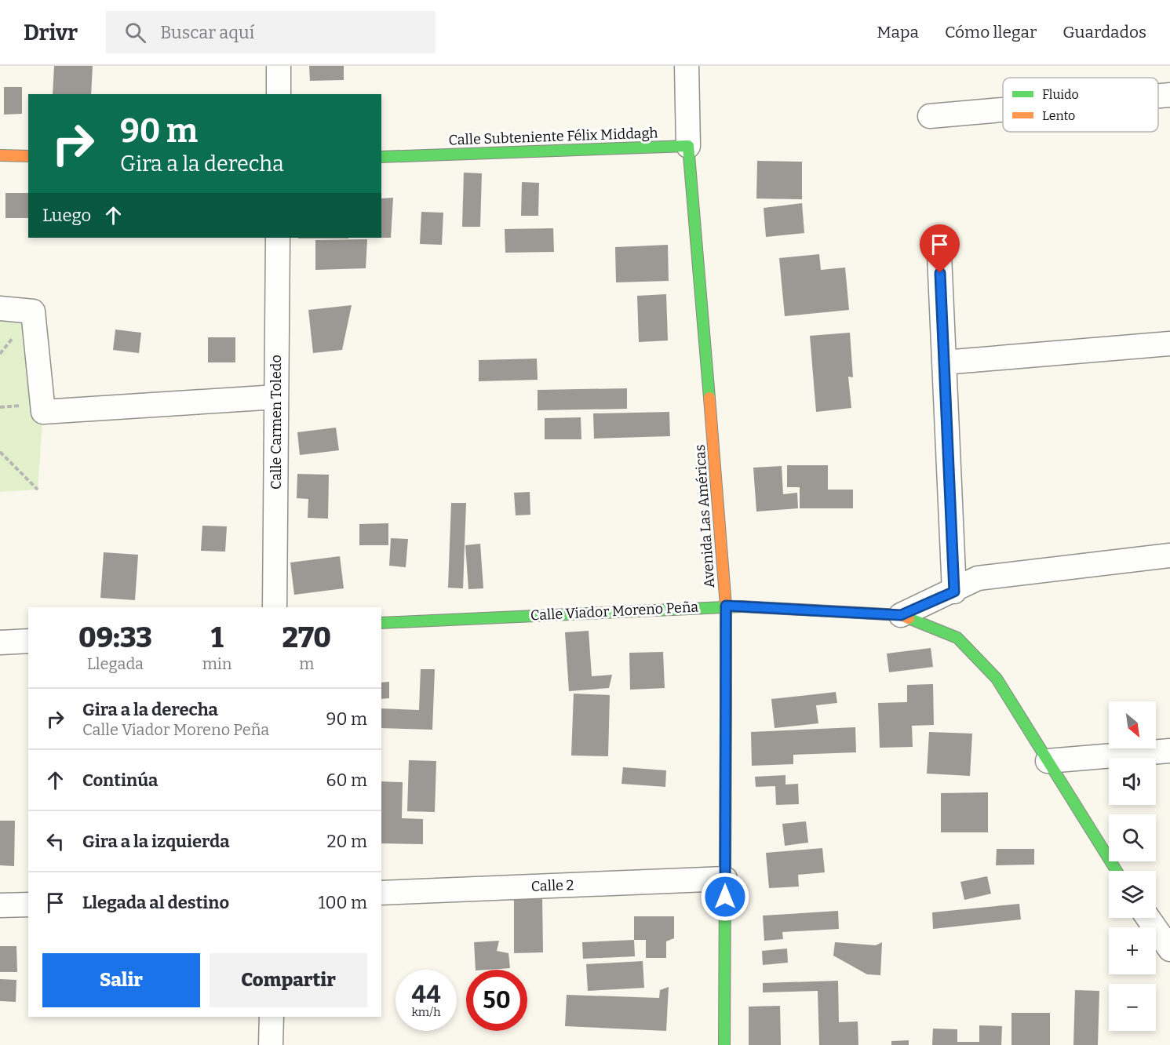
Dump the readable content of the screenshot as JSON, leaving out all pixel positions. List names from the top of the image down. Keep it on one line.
{"streets":{"main road":["Calle Subteniente Félix Middagh","Avenida Las Américas","Calle Viador Moreno Peña"],"street":["Calle Carmen Toledo","Calle 2"]},"crossings":[["Calle Subteniente Félix Middagh","Avenida Las Américas"],["Avenida Las Américas","Calle Viador Moreno Peña"],["Avenida Las Américas","Calle 2"]],"legend":["Fluido","Lento"],"north":"bottom right","page":{"header":"Drivr","search":"Buscar aquí","nav":["Mapa","Cómo llegar","Guardados"],"turn":["90 m","Gira a la derecha"],"then":"Luego","eta":["09:33","Llegada","1","min","270","m"],"list":[{"name":"Gira a la derecha","note":"Calle Viador Moreno Peña","value":"90 m"},{"name":"Continúa","value":"60 m"},{"name":"Gira a la izquierda","value":"20 m"},{"name":"Llegada al destino","value":"100 m"}],"map_buttons":["+","−"],"buttons":["Salir","Compartir"],"speed":"44 km/h","limit":"50"}}
